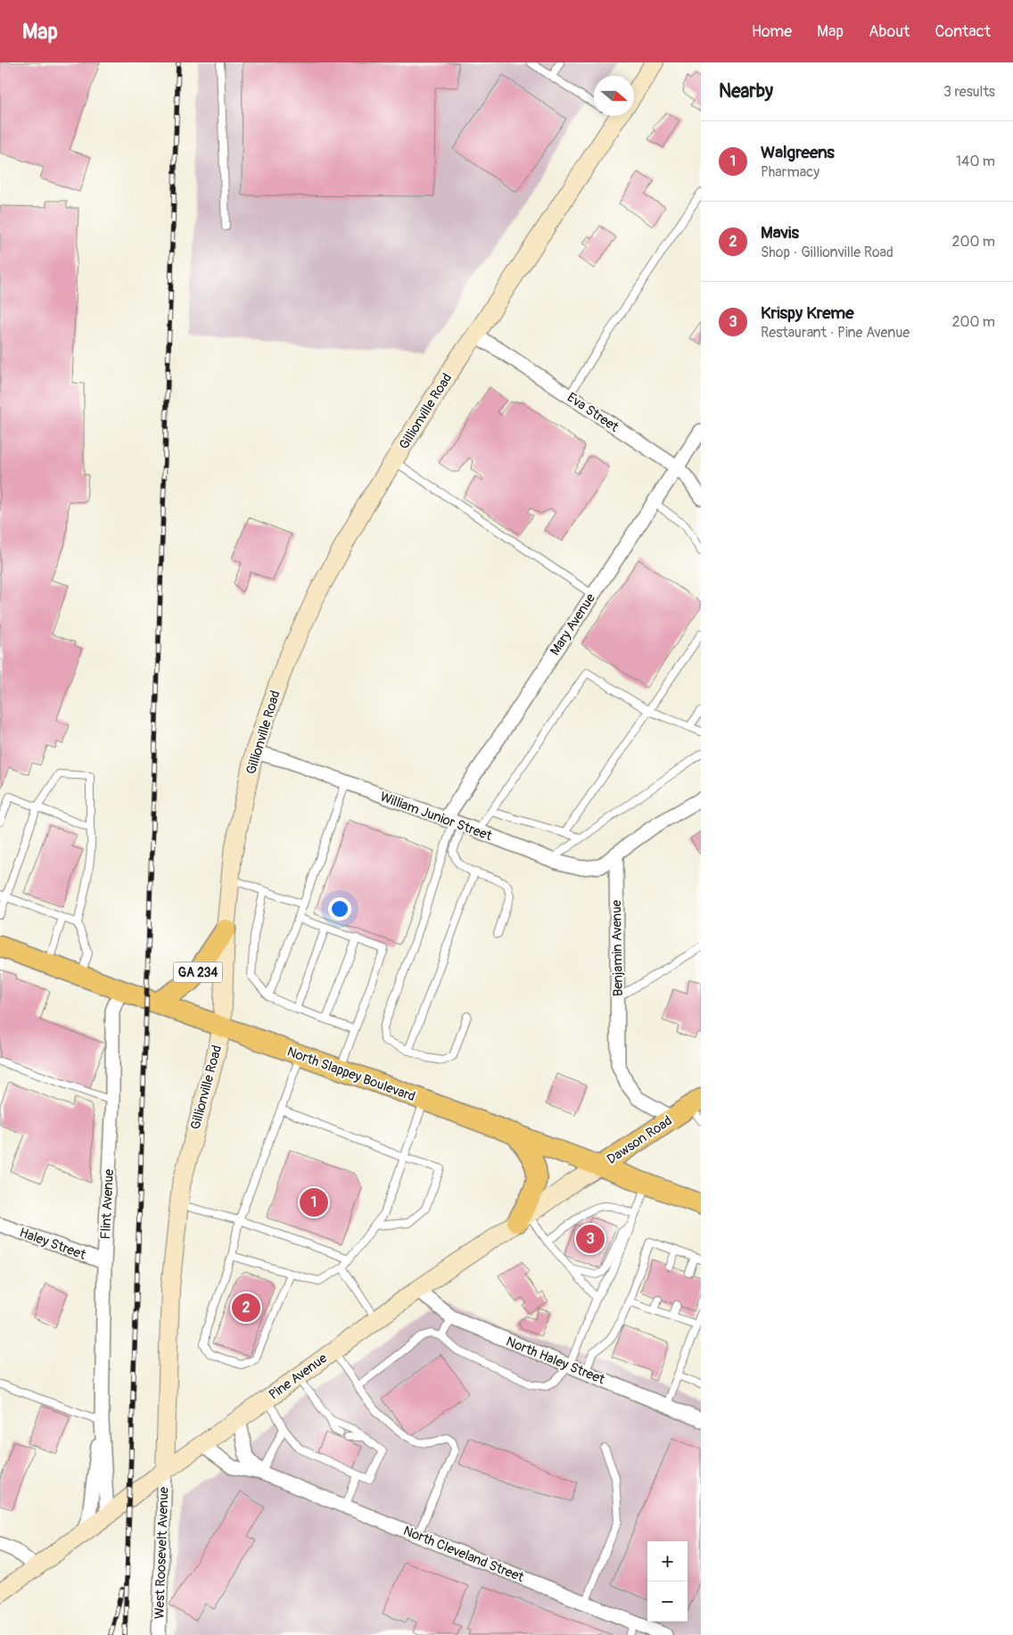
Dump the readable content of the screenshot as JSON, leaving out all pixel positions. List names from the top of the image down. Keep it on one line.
{"streets":{"main road":["Gillionville Road","GA 234","North Slappey Boulevard","Dawson Road","Pine Avenue"],"street":["Eva Street","Mary Avenue","William Junior Street","Benjamin Avenue","Flint Avenue","Haley Street","North Haley Street","West Roosevelt Avenue","North Cleveland Street"]},"crossings":[["Gillionville Road","Eva Street"],["Gillionville Road","William Junior Street"],["Gillionville Road","GA 234"],["Gillionville Road","North Slappey Boulevard"],["Gillionville Road","Pine Avenue"],["Gillionville Road","West Roosevelt Avenue"],["Eva Street","Mary Avenue"],["Mary Avenue","William Junior Street"],["William Junior Street","Benjamin Avenue"],["Benjamin Avenue","Dawson Road"],["GA 234","North Slappey Boulevard"],["North Slappey Boulevard","Dawson Road"],["North Slappey Boulevard","Flint Avenue"],["North Slappey Boulevard","Pine Avenue"],["Dawson Road","Pine Avenue"],["Flint Avenue","Haley Street"],["Flint Avenue","Pine Avenue"],["North Haley Street","Pine Avenue"],["Pine Avenue","West Roosevelt Avenue"],["Pine Avenue","North Cleveland Street"]],"north":"right","page":{"header":"Map","nav":["Home","Map","About","Contact"],"heading":["Nearby","3 results"],"list":[{"mark":"1","name":"Walgreens","note":"Pharmacy","value":"140 m"},{"mark":"2","name":"Mavis","note":"Shop · Gillionville Road","value":"200 m"},{"mark":"3","name":"Krispy Kreme","note":"Restaurant · Pine Avenue","value":"200 m"}],"pins":["1","3","2"],"map_buttons":["+","−"]}}
